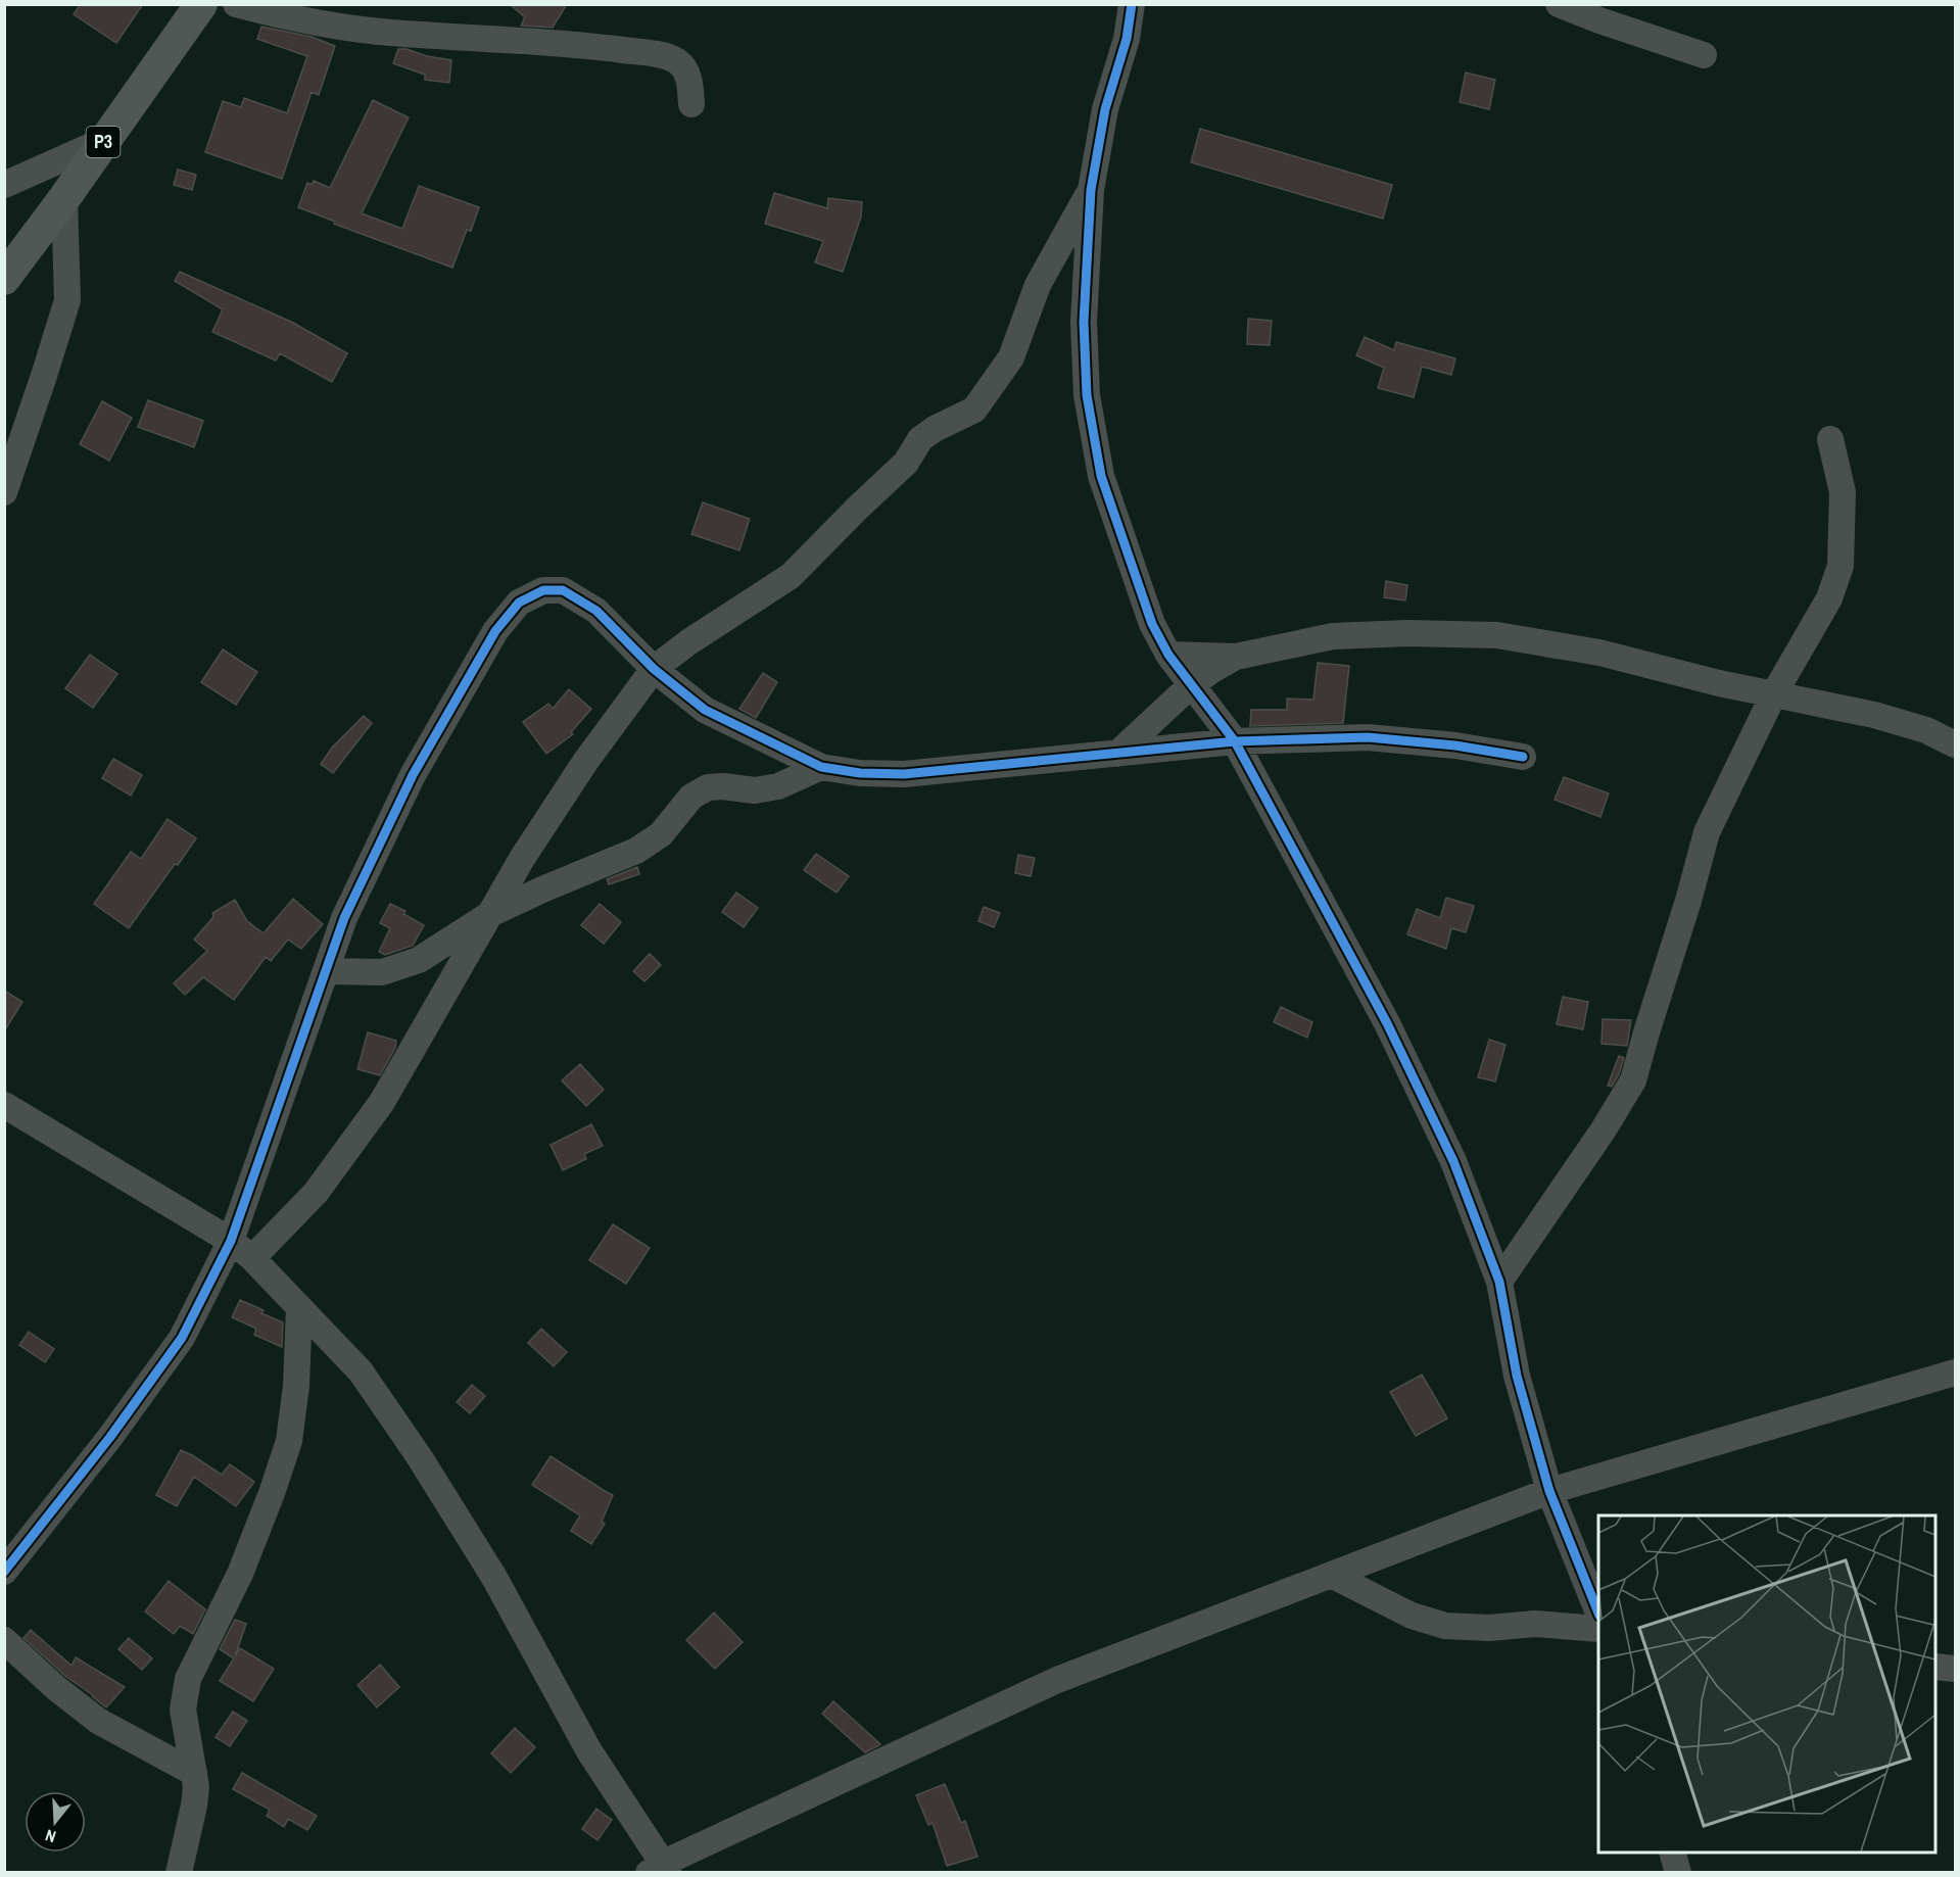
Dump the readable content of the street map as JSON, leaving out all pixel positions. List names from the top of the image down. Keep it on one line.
{"streets":{"main road":["P3"]},"north":"bottom"}
